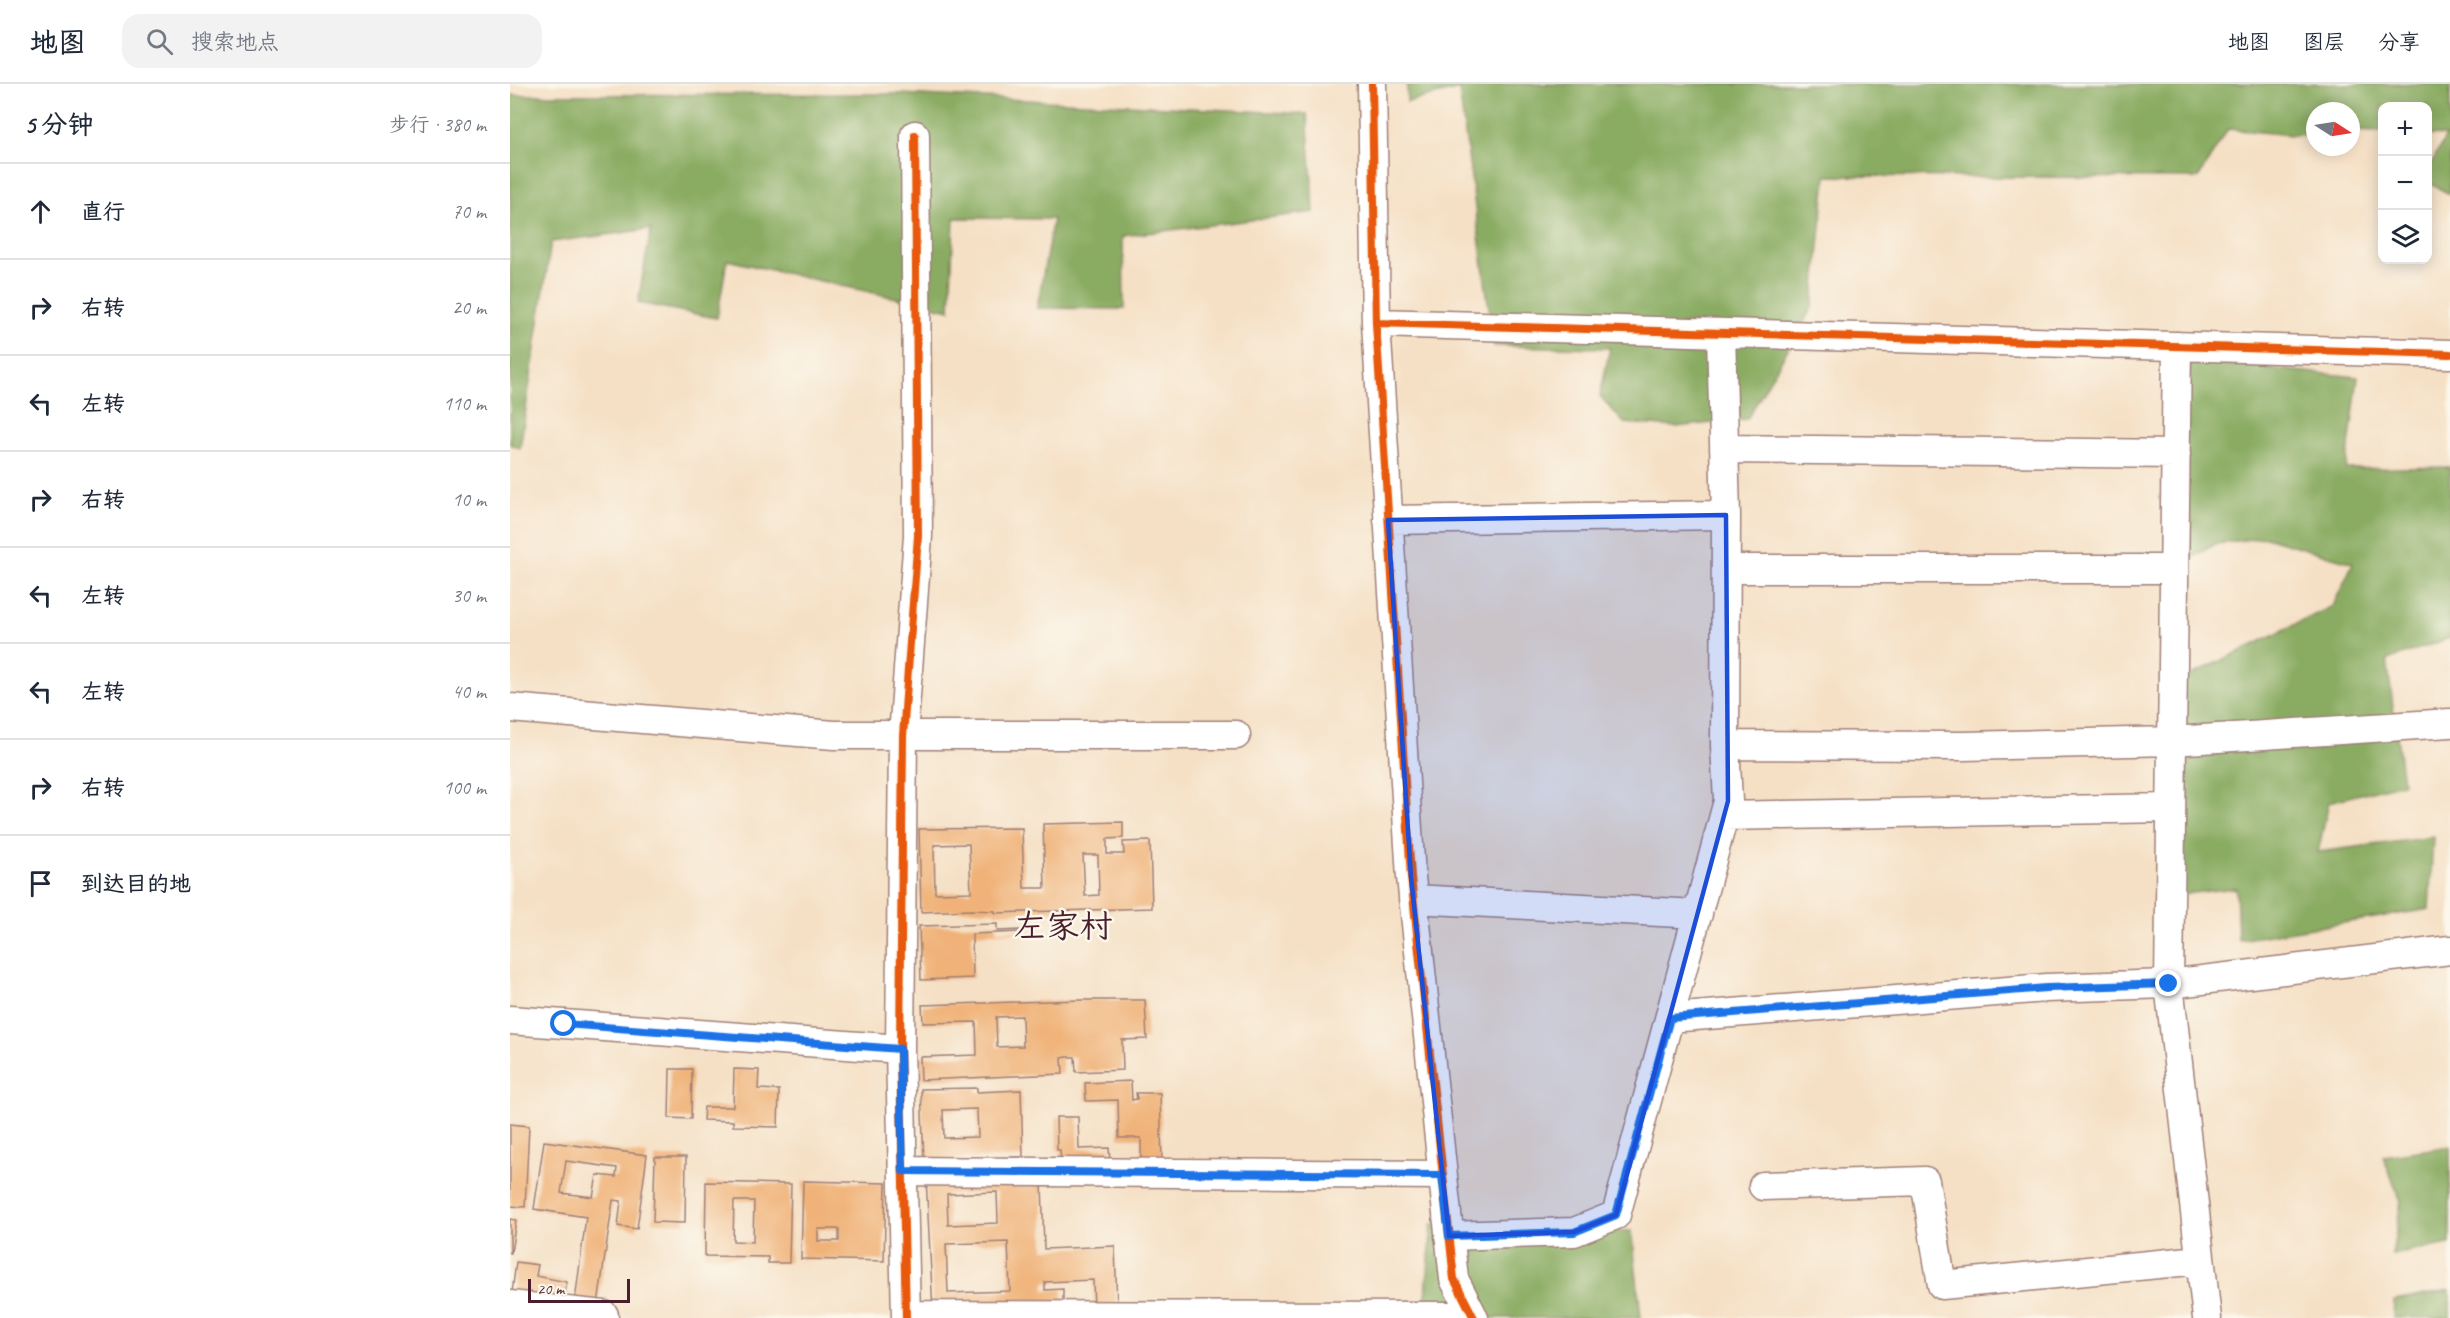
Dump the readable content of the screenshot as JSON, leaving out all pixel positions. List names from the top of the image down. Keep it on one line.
{"districts":["左家村"],"scale_bar":"20 m","north":"right","page":{"header":"地图","search":"搜索地点","nav":["地图","图层","分享"],"heading":["5 分钟","步行 · 380 m"],"map_buttons":["+","−"],"list":[["直行","70 m"],["右转","20 m"],["左转","110 m"],["右转","10 m"],["左转","30 m"],["左转","40 m"],["右转","100 m"],"到达目的地"],"scale":"20 m"}}
